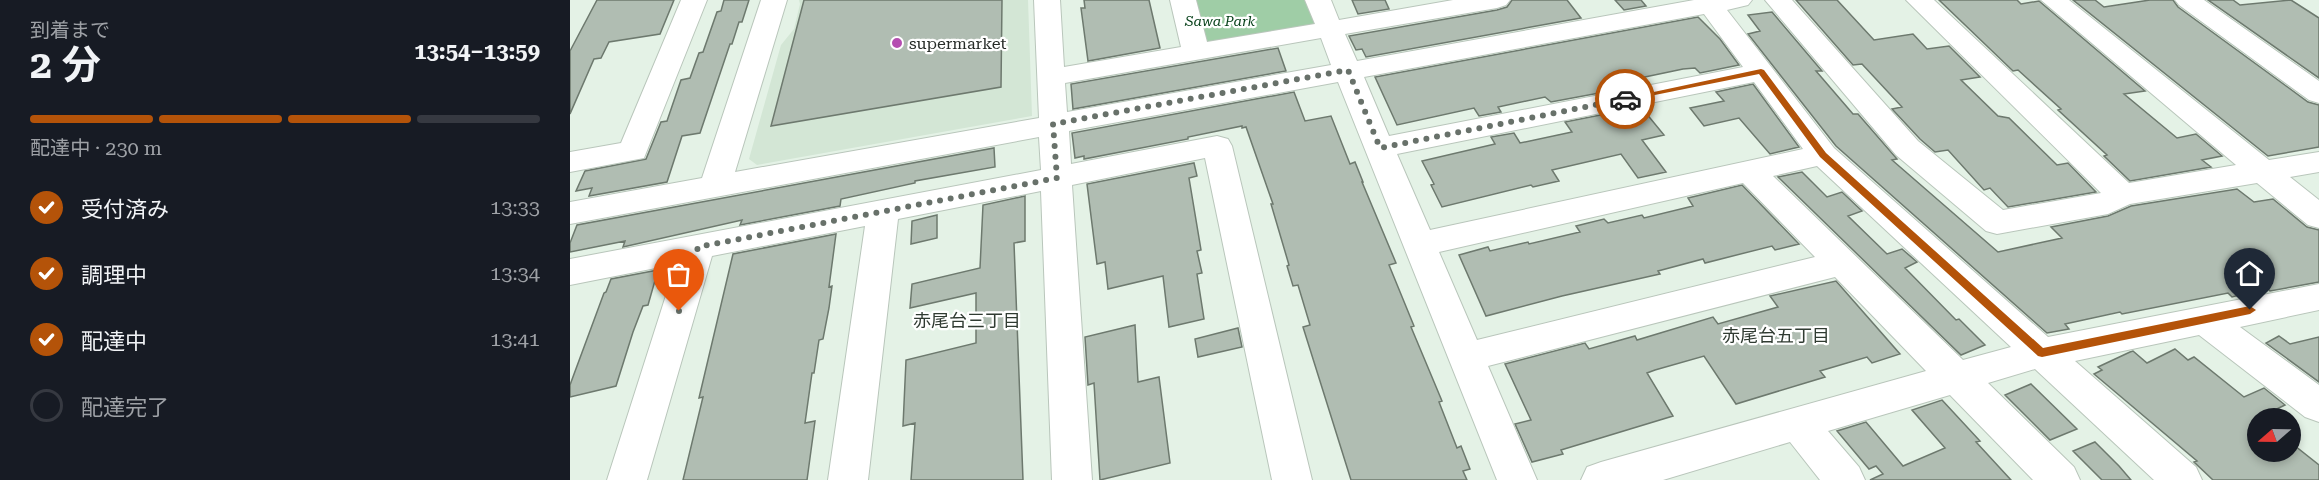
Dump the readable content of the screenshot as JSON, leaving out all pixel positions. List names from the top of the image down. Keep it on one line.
{"districts":["赤尾台三丁目","赤尾台五丁目"],"parks":["Sawa Park"],"places":["supermarket"],"north":"left","page":{"heading":["2 分","到着まで","13:54–13:59"],"bar":"配達中 · 230 m","list":[["受付済み","13:33"],["調理中","13:34"],["配達中","13:41"],"配達完了"]}}
